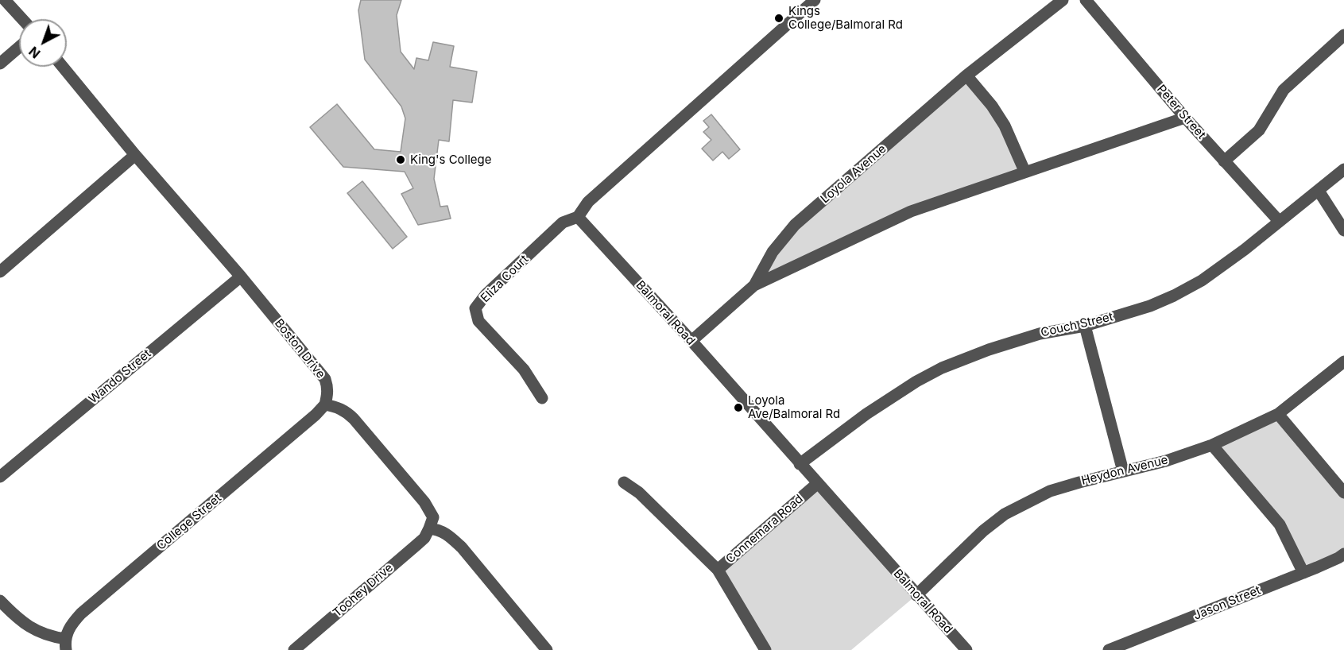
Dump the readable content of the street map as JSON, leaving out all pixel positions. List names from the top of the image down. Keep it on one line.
{"streets":{"street":["Peter Street","Loyola Avenue","Eliza Court","Balmoral Road","Couch Street","Boston Drive","Wando Street","Heydon Avenue","College Street","Connemara Road","Toohey Drive","Jason Street"]},"crossings":[["Peter Street","Loyola Avenue"],["Peter Street","Couch Street"],["Loyola Avenue","Balmoral Road"],["Eliza Court","Balmoral Road"],["Balmoral Road","Couch Street"],["Balmoral Road","Heydon Avenue"],["Balmoral Road","Connemara Road"],["Boston Drive","Wando Street"],["Boston Drive","College Street"]],"places":["Kings College/Balmoral Rd","King's College","Loyola Ave/Balmoral Rd"],"north":"bottom left"}
